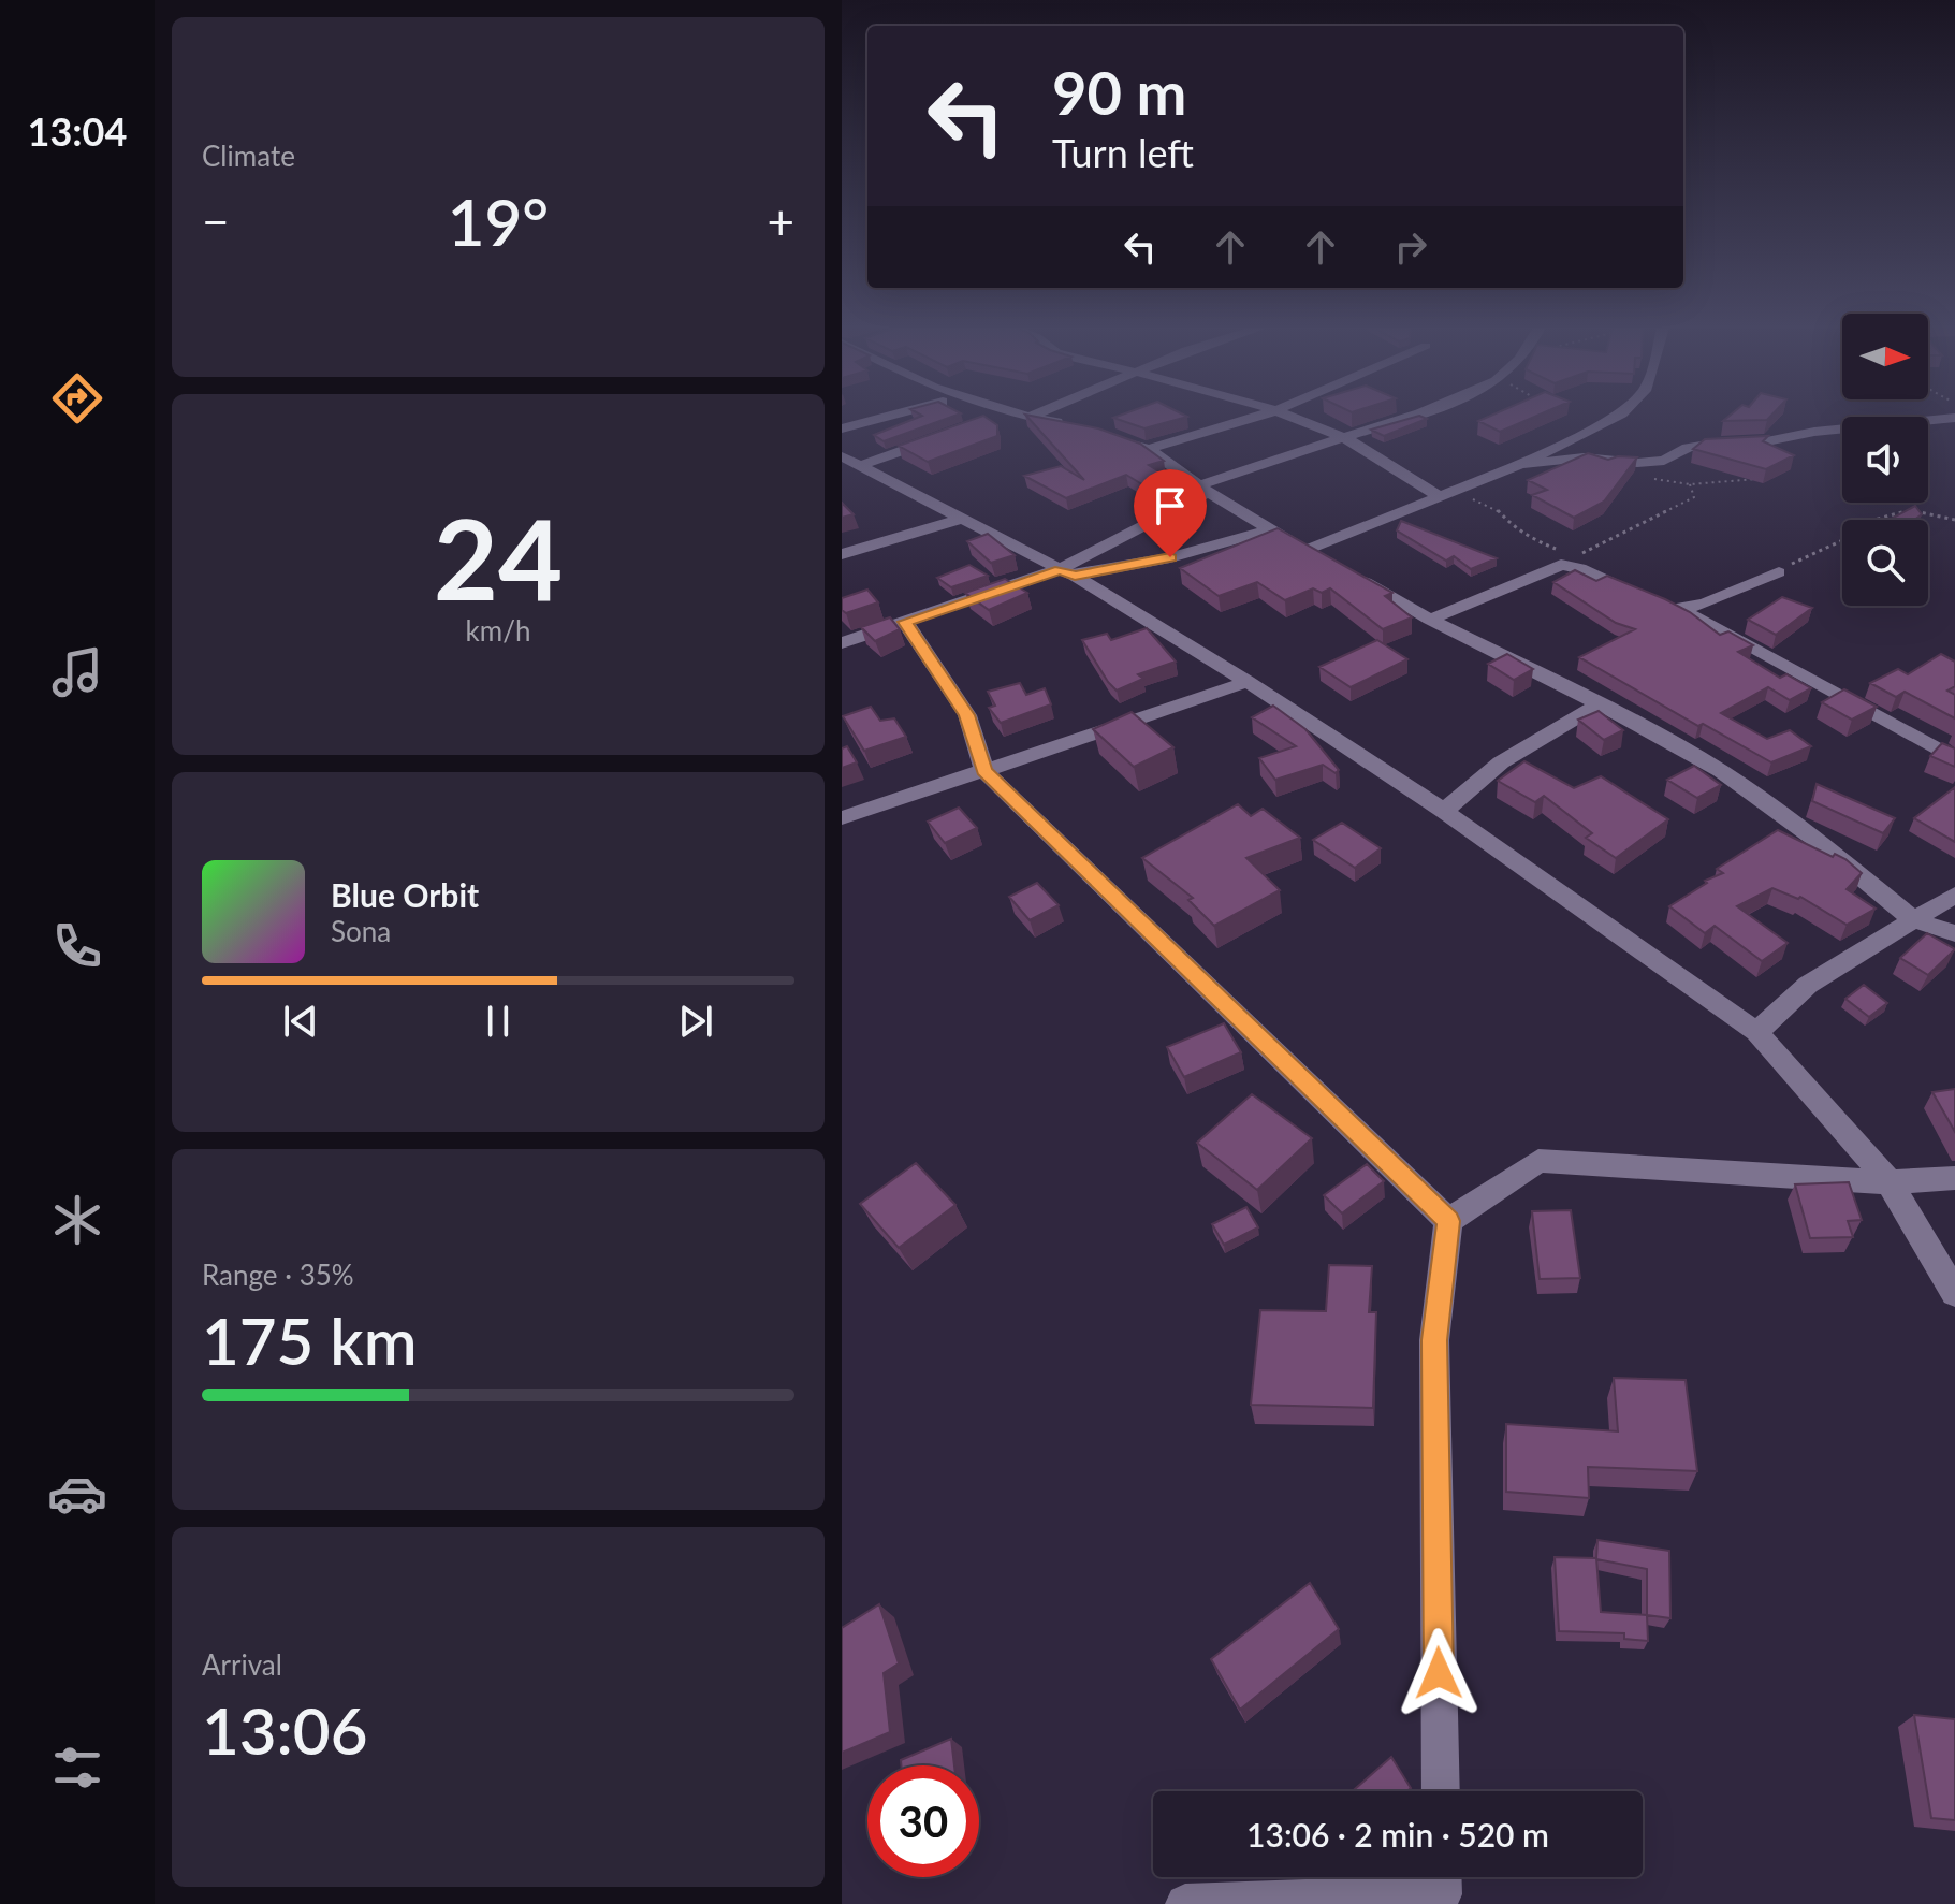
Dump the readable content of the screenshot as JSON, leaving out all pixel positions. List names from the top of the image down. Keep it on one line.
{"north":"right","page":{"tabs":"13:04","tile":["Climate",["24","km/h"],["Range · 35%","175 km"],["Arrival","13:06"]],"turn":["90 m","Turn left"],"heat":["−","19°","+"],"song":["Blue Orbit","Sona"],"limit":"30","trip":"13:06 · 2 min · 520 m"}}
